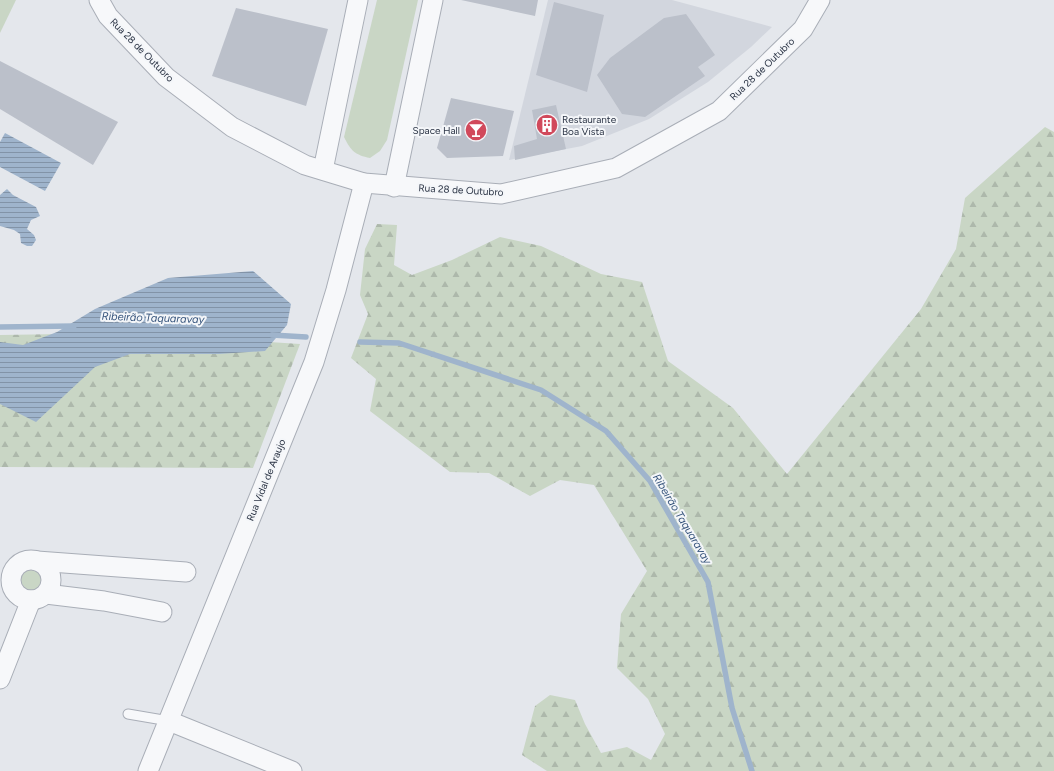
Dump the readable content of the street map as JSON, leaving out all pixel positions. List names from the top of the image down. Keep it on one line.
{"streets":{"street":["Rua 28 de Outubro","Rua Vidal de Araujo"]},"crossings":[["Rua 28 de Outubro","Rua Vidal de Araujo"]],"water":["Ribeirão Taquaravay"],"places":{"building":["Restaurante Boa Vista"],"bar":["Space Hall"]}}
